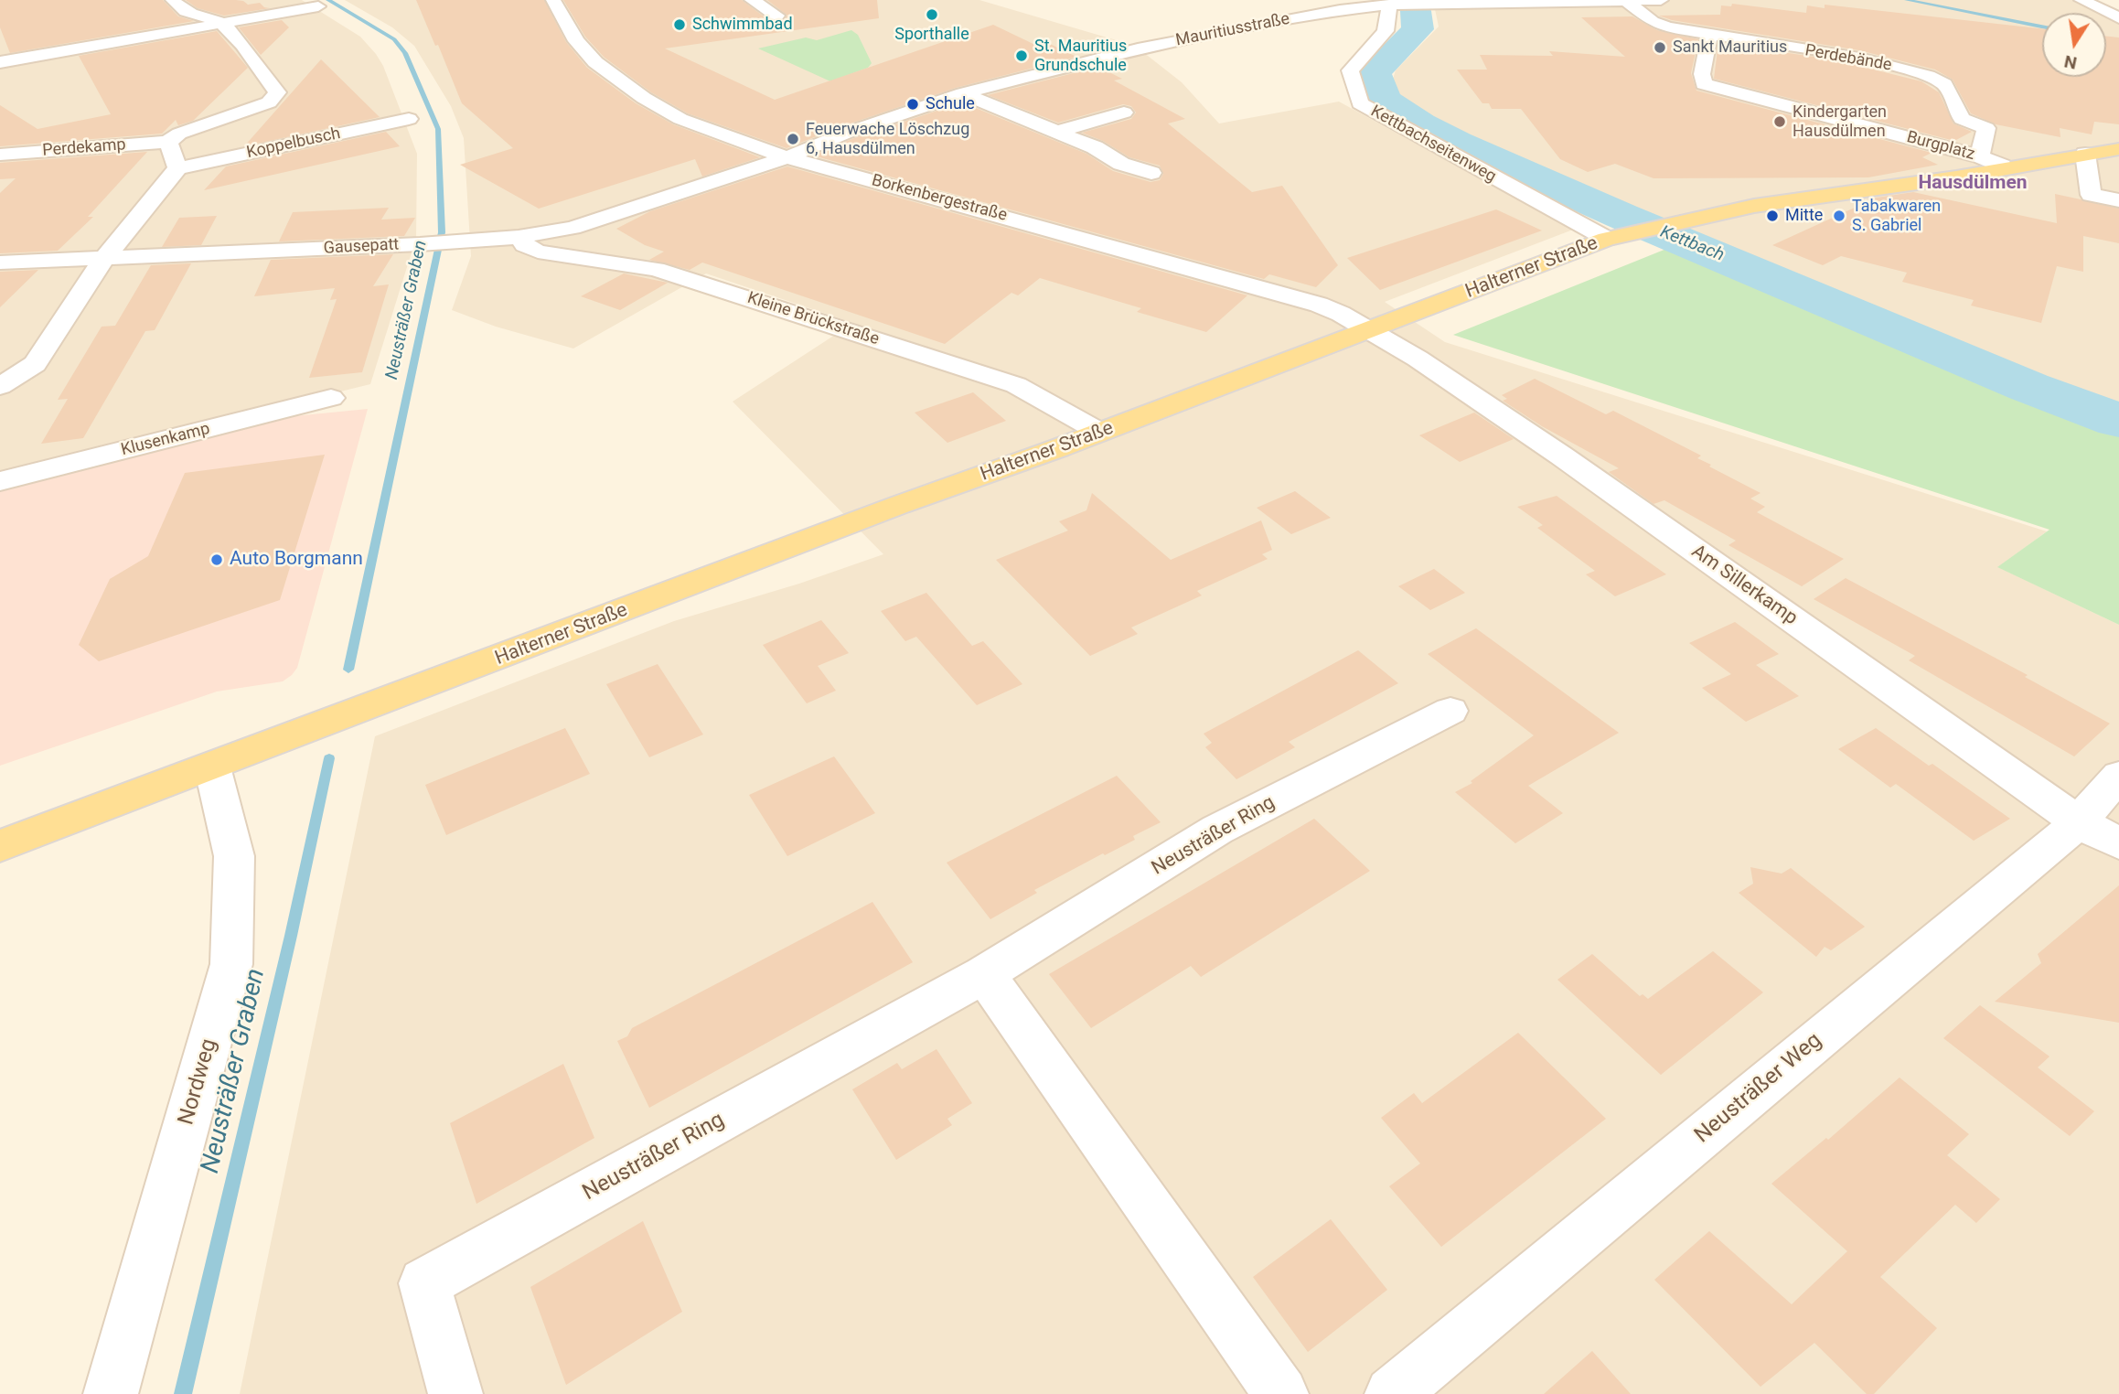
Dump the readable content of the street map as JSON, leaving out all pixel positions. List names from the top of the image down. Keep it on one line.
{"streets":{"main road":["Halterner Straße"],"street":["Mauritiusstraße","Perdebände","Koppelbusch","Kettbachseitenweg","Burgplatz","Perdekamp","Borkenbergestraße","Gausepatt","Kleine Brückstraße","Klusenkamp","Am Sillerkamp","Neusträßer Ring","Nordweg","Neusträßer Weg"]},"crossings":[["Mauritiusstraße","Perdebände"],["Mauritiusstraße","Kettbachseitenweg"],["Mauritiusstraße","Borkenbergestraße"],["Mauritiusstraße","Gausepatt"],["Perdebände","Burgplatz"],["Kettbachseitenweg","Halterner Straße"],["Burgplatz","Halterner Straße"],["Borkenbergestraße","Gausepatt"],["Borkenbergestraße","Halterner Straße"],["Borkenbergestraße","Am Sillerkamp"],["Gausepatt","Kleine Brückstraße"],["Halterner Straße","Kleine Brückstraße"],["Halterner Straße","Am Sillerkamp"],["Halterner Straße","Nordweg"],["Am Sillerkamp","Neusträßer Weg"]],"districts":["Hausdülmen"],"water":["Kettbach","Neusträßer Graben"],"places":["Sporthalle","Schwimmbad","Sankt Mauritius","St. Mauritius Grundschule","Schule","Kindergarten Hausdülmen","Feuerwache Löschzug 6, Hausdülmen","Mitte","Tabakwaren S. Gabriel","Auto Borgmann"],"north":"bottom"}
